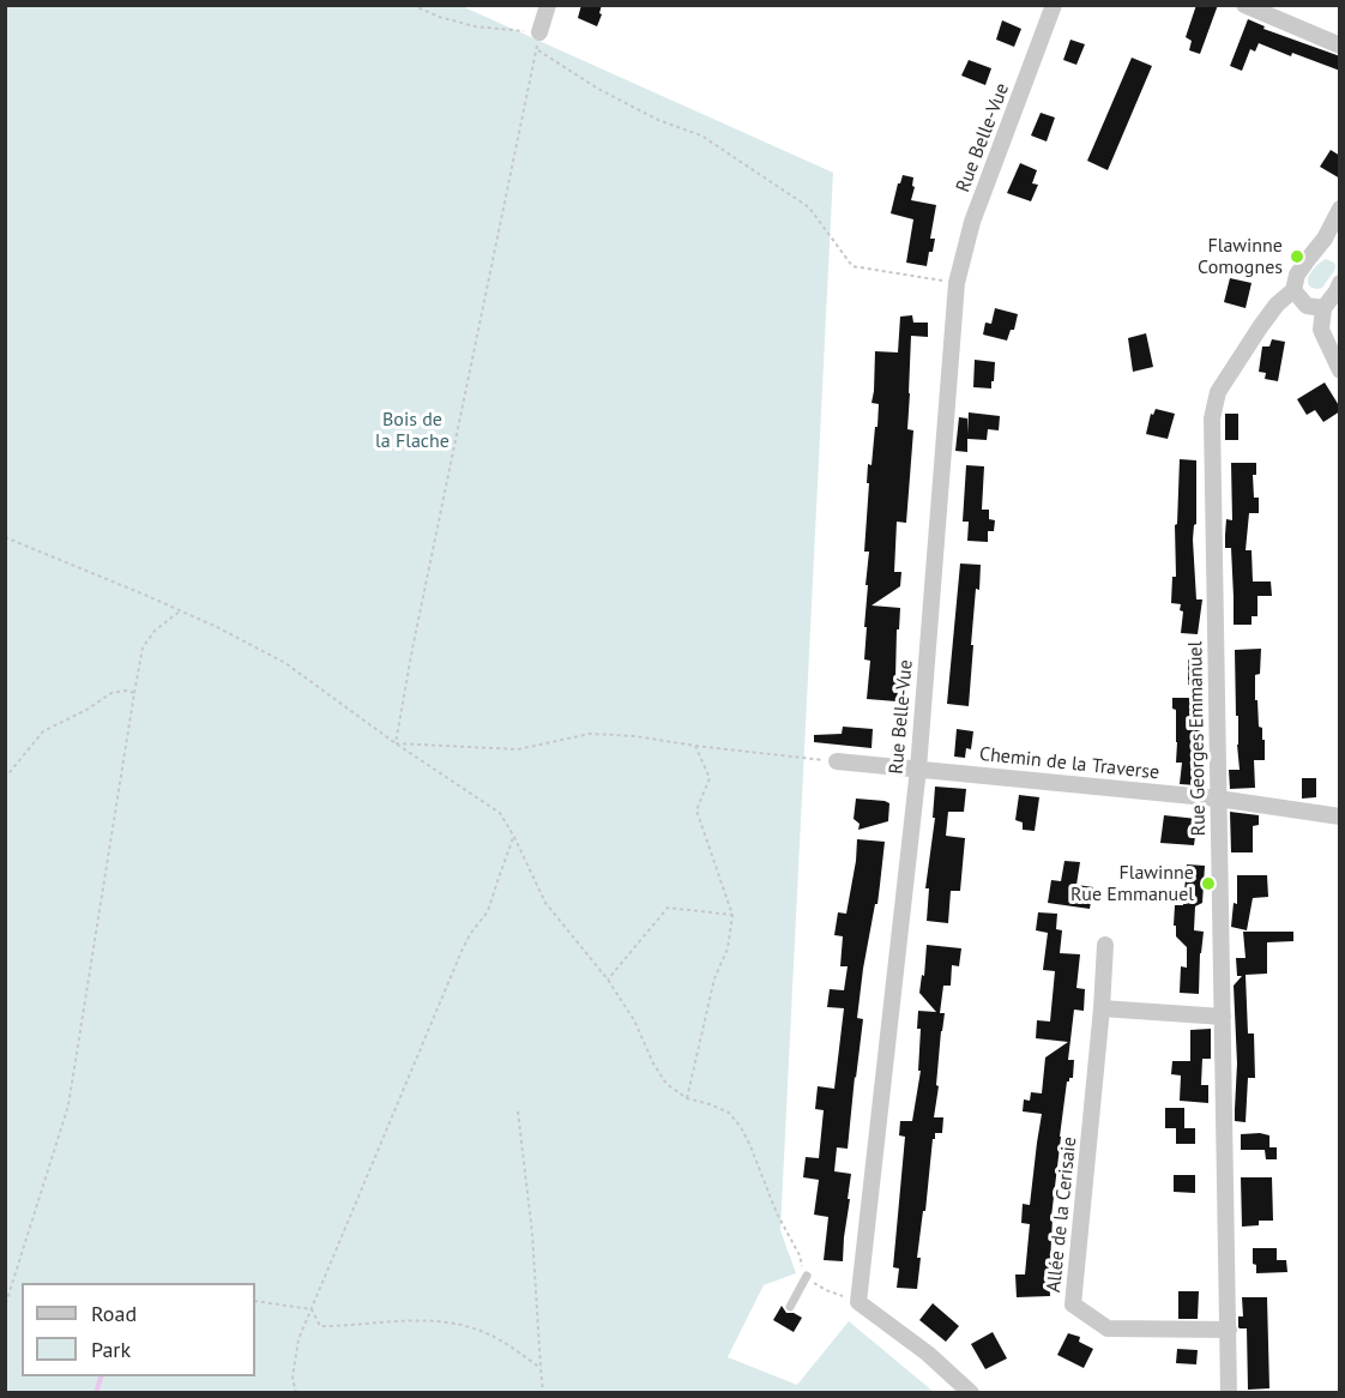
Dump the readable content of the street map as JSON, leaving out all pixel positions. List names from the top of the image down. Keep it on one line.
{"streets":{"street":["Rue Belle-Vue","Rue Georges Emmanuel","Chemin de la Traverse","Allée de la Cerisaie"]},"crossings":[["Rue Belle-Vue","Chemin de la Traverse"],["Rue Georges Emmanuel","Chemin de la Traverse"],["Rue Georges Emmanuel","Allée de la Cerisaie"]],"parks":["Bois de la Flache"],"places":["Flawinne Comognes","Flawinne Rue Emmanuel"],"legend":["Road","Park"]}
